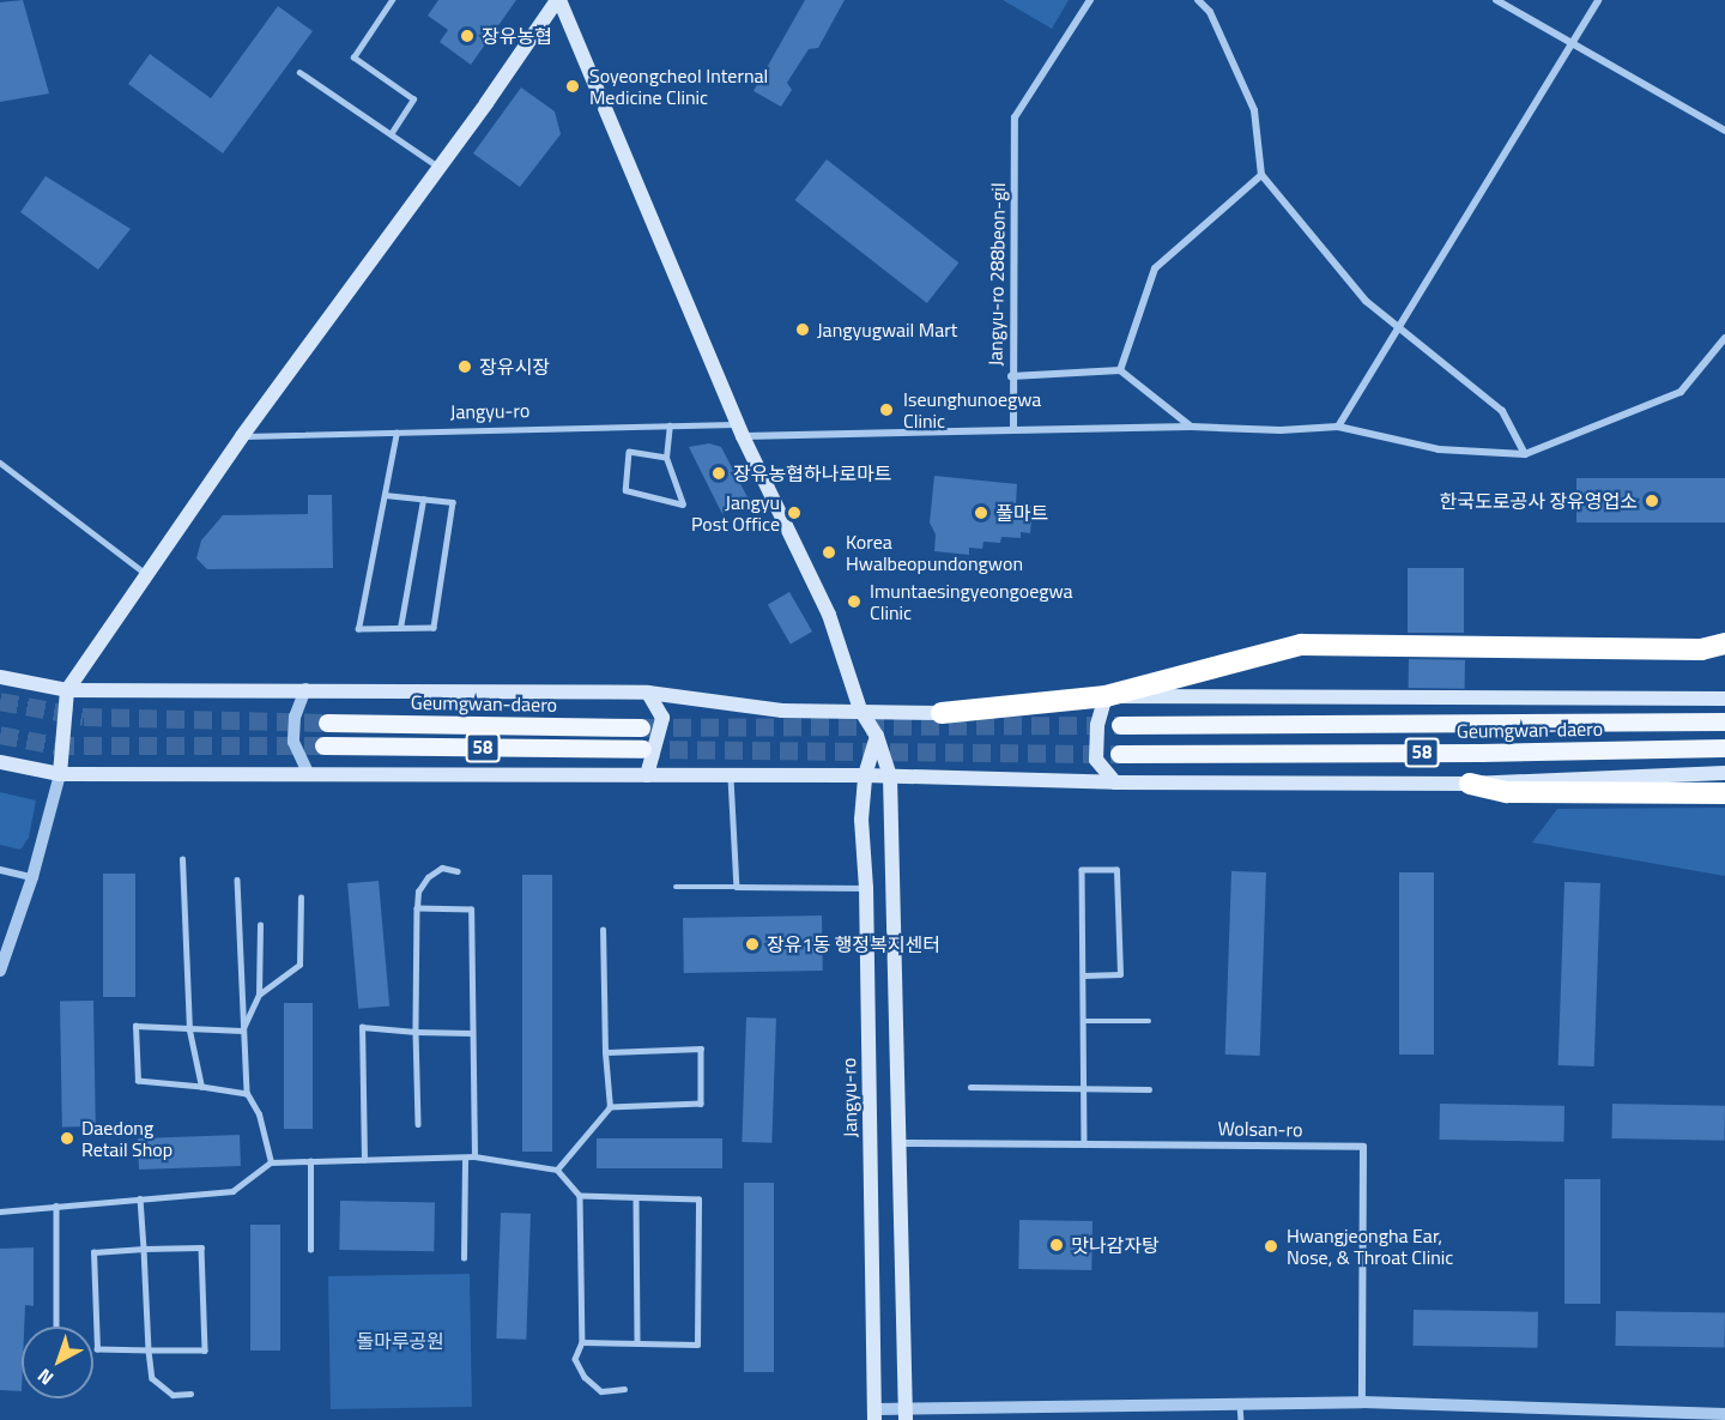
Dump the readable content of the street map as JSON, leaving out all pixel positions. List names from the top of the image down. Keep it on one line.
{"streets":{"main road":["Jangyu-ro","Geumgwan-daero","58"],"street":["Jangyu-ro 288beon-gil","Wolsan-ro"]},"parks":["돌마루공원"],"places":["장유농협","Soyeongcheol Internal Medicine Clinic","Jangyugwail Mart","장유시장","Iseunghunoegwa Clinic","장유농협하나로마트","한국도로공사 장유영업소","Jangyu Post Office","풀마트","Korea Hwalbeopundongwon","Imuntaesingyeongoegwa Clinic","장유1동 행정복지센터","Daedong Retail Shop","맛나감자탕","Hwangjeongha Ear, Nose, & Throat Clinic"],"north":"bottom left"}
